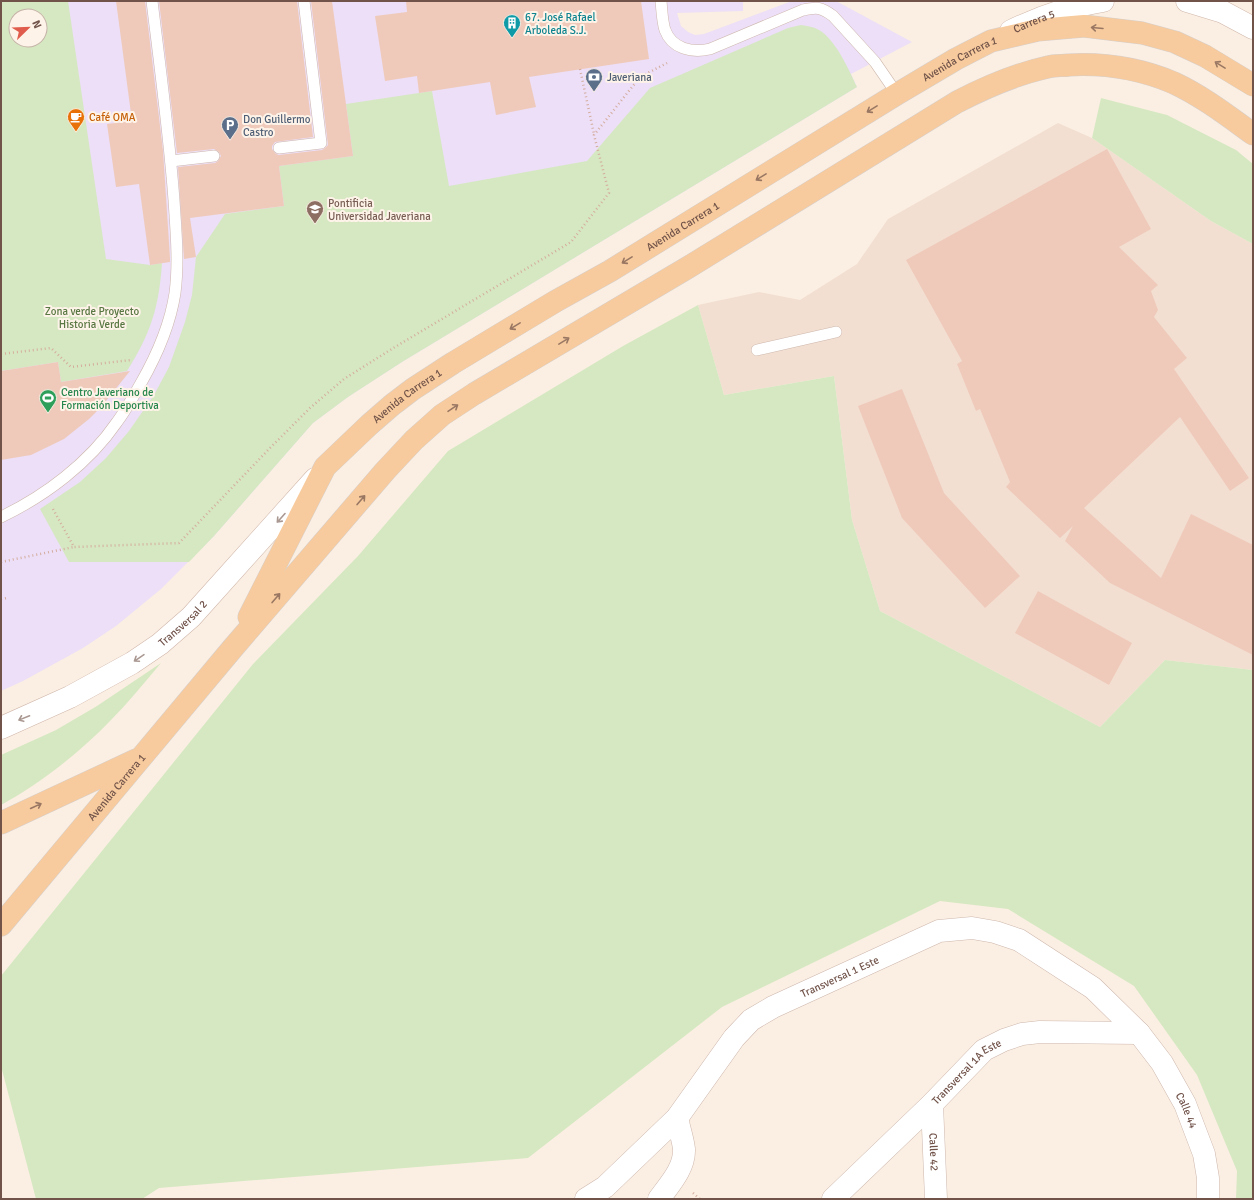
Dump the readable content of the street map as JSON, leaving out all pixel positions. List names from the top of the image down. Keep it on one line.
{"streets":{"main road":["Avenida Carrera 1"],"street":["Carrera 5","Transversal 2","Transversal 1 Este","Transversal 1A Este","Calle 44","Calle 42"]},"crossings":[["Carrera 5","Avenida Carrera 1"],["Avenida Carrera 1","Transversal 2"],["Transversal 1 Este","Transversal 1A Este"],["Transversal 1 Este","Calle 44"],["Transversal 1A Este","Calle 44"],["Transversal 1A Este","Calle 42"]],"one_way":["Transversal 2"],"parks":["Zona verde Proyecto Historia Verde"],"places":{"building":["67. José Rafael Arboleda S.J."],"bank":["Javeriana"],"cafe":["Café OMA"],"parking":["Don Guillermo Castro"],"school or university":["Pontificia Universidad Javeriana"],"sports":["Centro Javeriano de Formación Deportiva"]},"north":"top right"}
